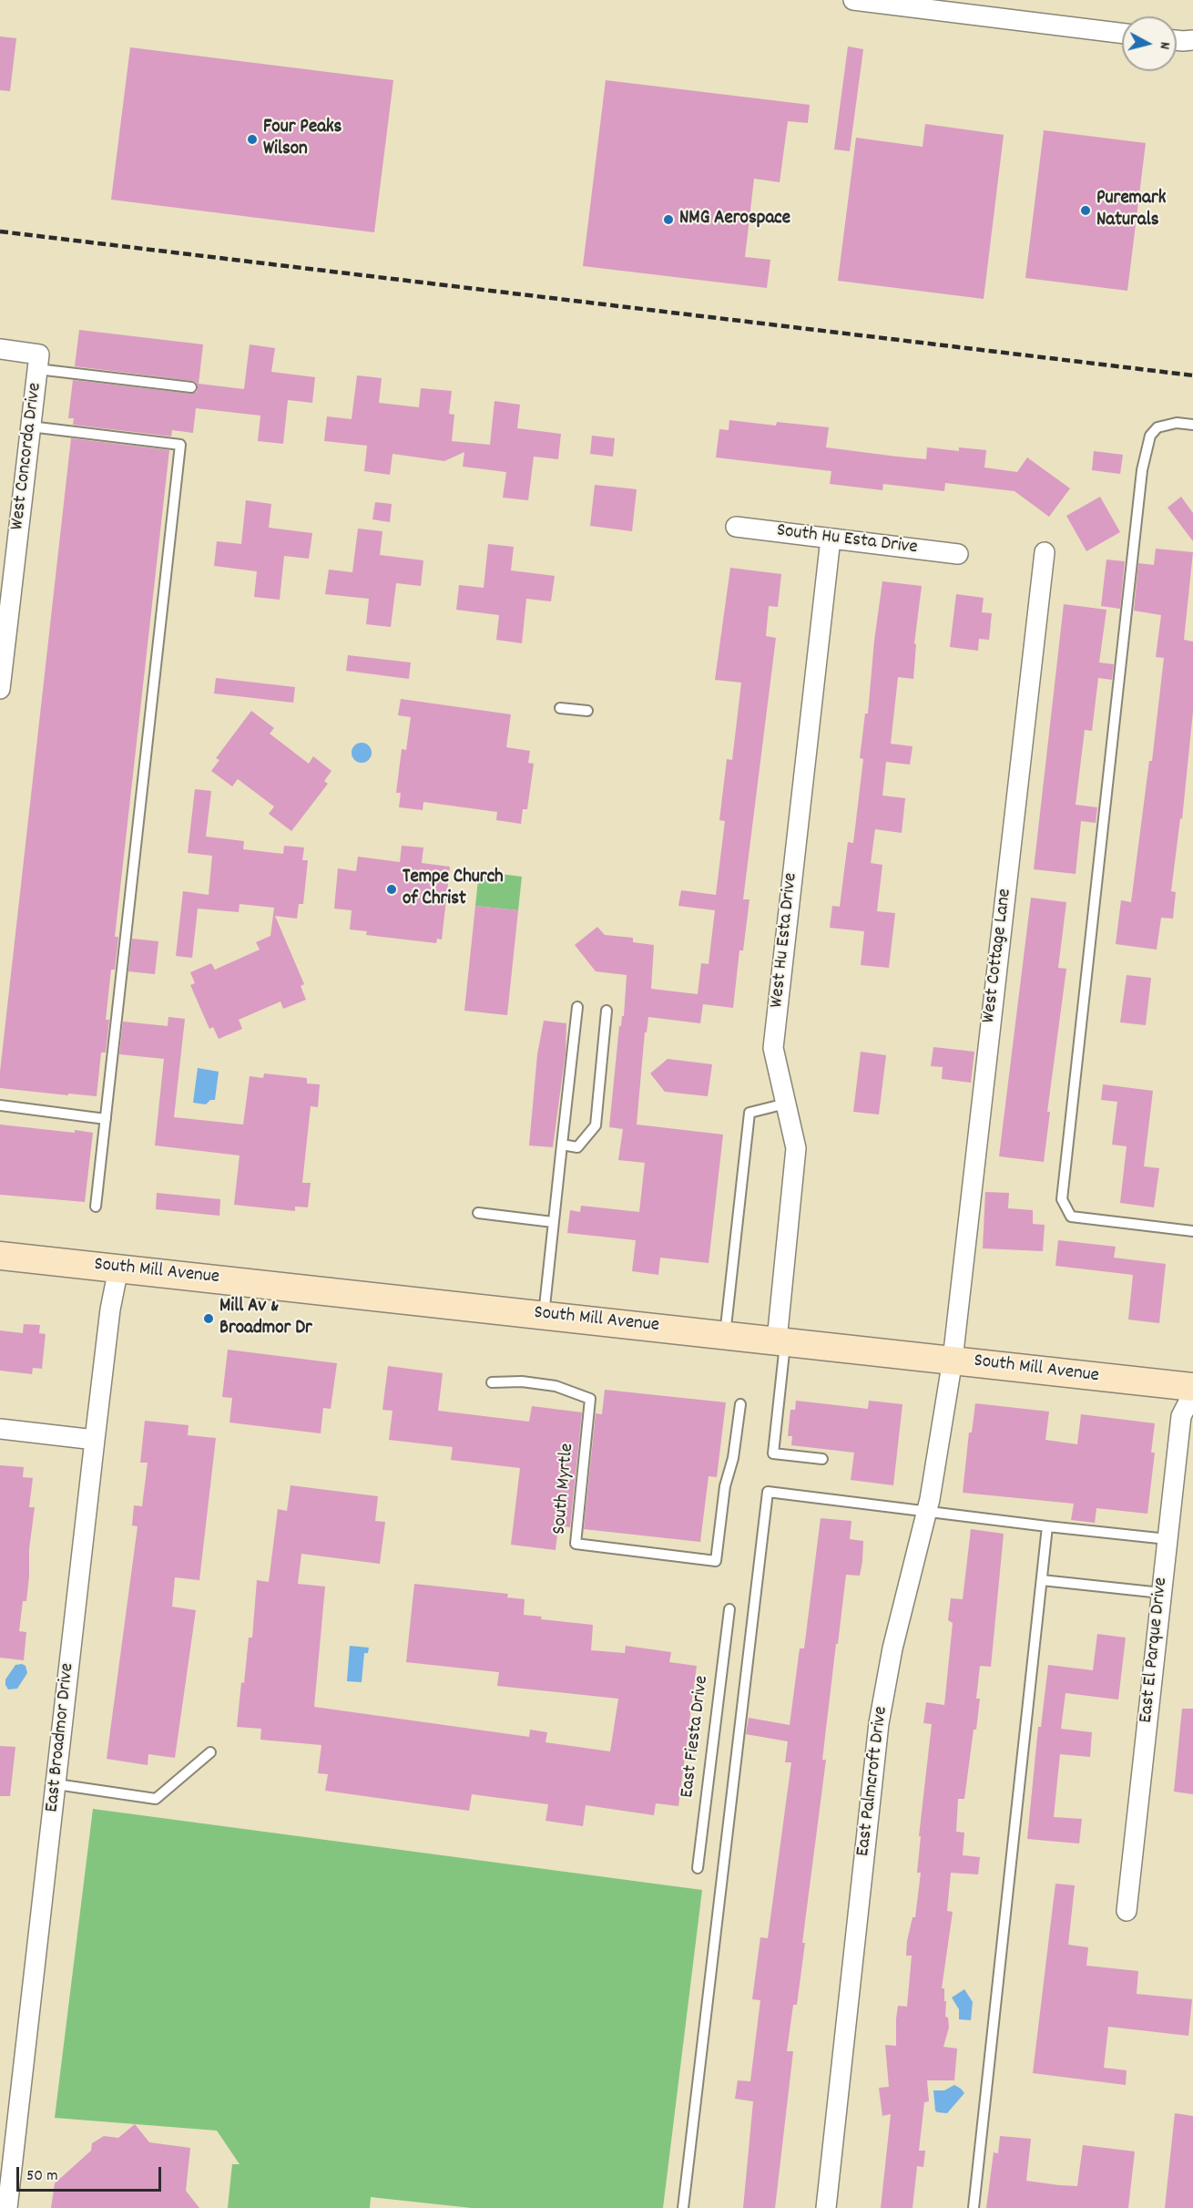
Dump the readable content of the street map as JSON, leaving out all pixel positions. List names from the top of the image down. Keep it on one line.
{"streets":{"main road":["South Mill Avenue"],"street":["West Concorda Drive","South Hu Esta Drive","West Hu Esta Drive","West Cottage Lane","East El Parque Drive","East Broadmor Drive","East Palmcroft Drive"],"lane":["South Myrtle","East Fiesta Drive"]},"crossings":[["South Hu Esta Drive","West Hu Esta Drive"],["West Hu Esta Drive","South Mill Avenue"],["West Cottage Lane","South Mill Avenue"],["West Cottage Lane","East Palmcroft Drive"],["South Mill Avenue","East Broadmor Drive"],["South Mill Avenue","East Palmcroft Drive"]],"places":["Four Peaks Wilson","Puremark Naturals","NMG Aerospace","Tempe Church of Christ","Mill Av & Broadmor Dr"],"scale_bar":"50 m","north":"right"}
